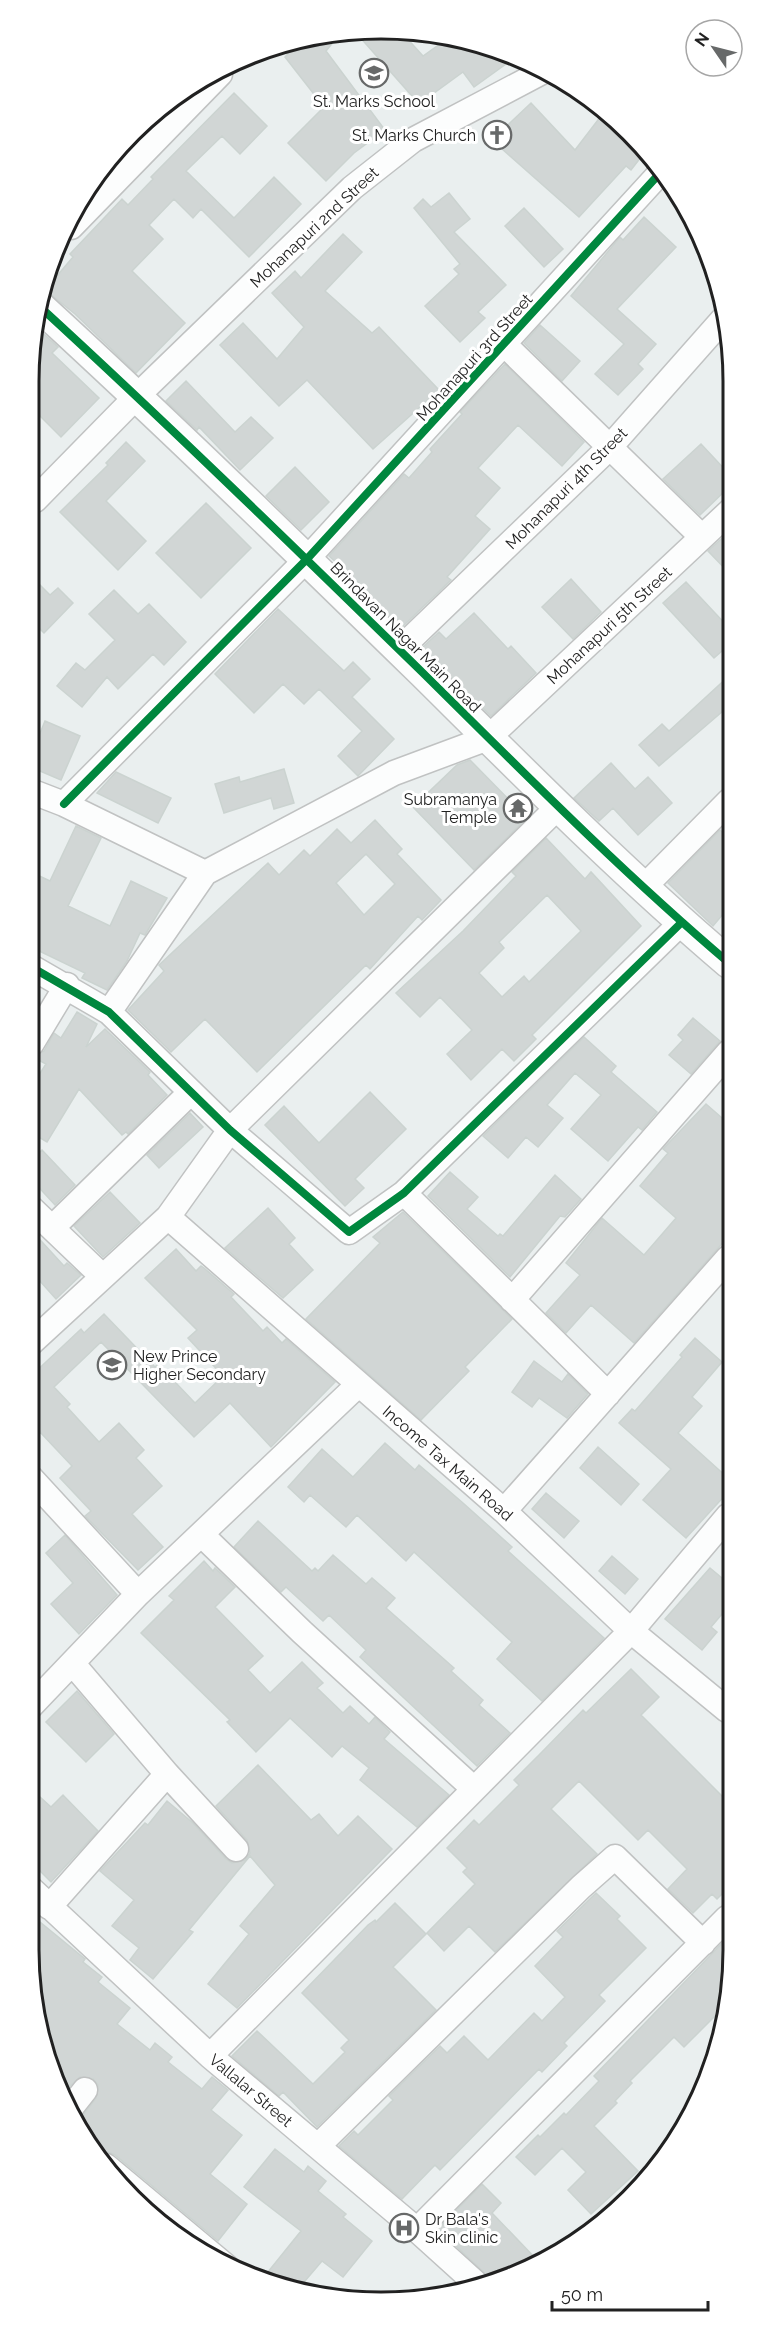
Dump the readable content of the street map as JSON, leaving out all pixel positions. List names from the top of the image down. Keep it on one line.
{"streets":{"street":["Mohanapuri 2nd Street","Mohanapuri 3rd Street","Mohanapuri 4th Street","Mohanapuri 5th Street","Brindavan Nagar Main Road","Income Tax Main Road","Vallalar Street"]},"crossings":[["Mohanapuri 2nd Street","Brindavan Nagar Main Road"],["Mohanapuri 3rd Street","Brindavan Nagar Main Road"],["Mohanapuri 4th Street","Brindavan Nagar Main Road"],["Mohanapuri 5th Street","Brindavan Nagar Main Road"]],"places":{"school or university":["St. Marks School","New Prince Higher Secondary"],"church":["St. Marks Church"],"temple":["Subramanya Temple"],"hospital":["Dr Bala's Skin clinic"]},"scale_bar":"50 m","north":"top left"}
